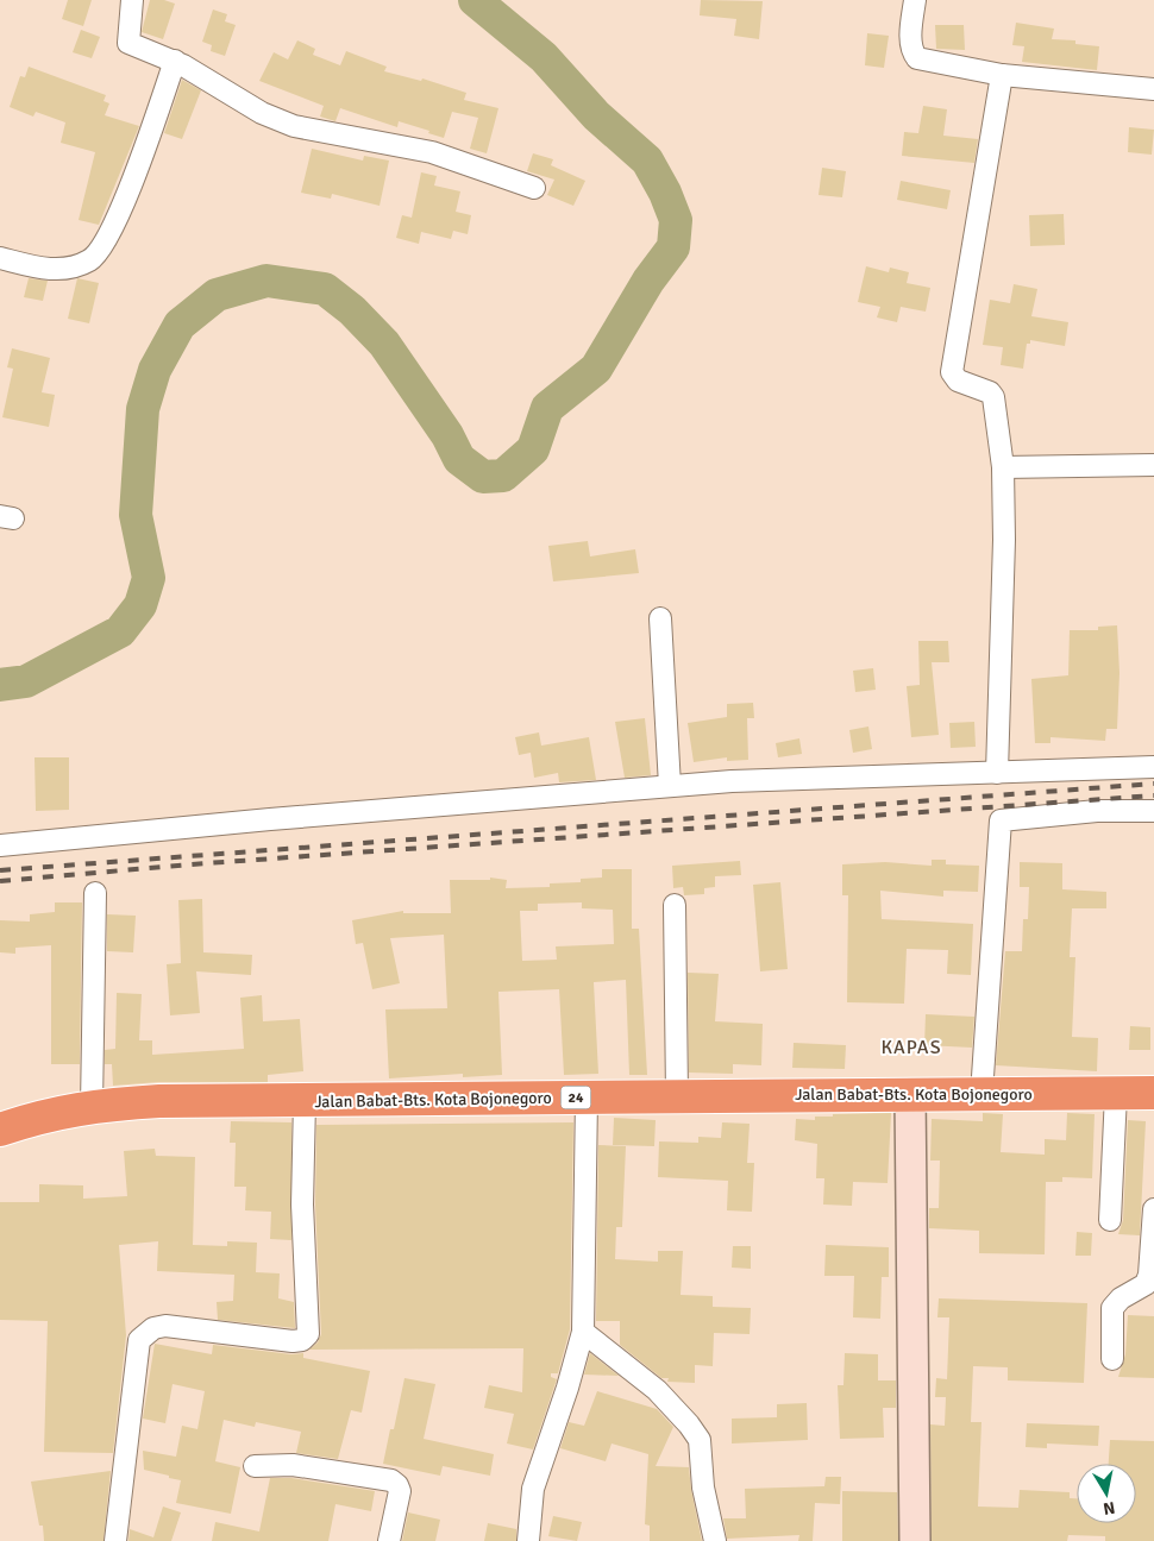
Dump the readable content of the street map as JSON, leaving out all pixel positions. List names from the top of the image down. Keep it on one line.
{"streets":{"highway":["Jalan Babat-Bts. Kota Bojonegoro","24"]},"districts":["KAPAS"],"north":"bottom"}
